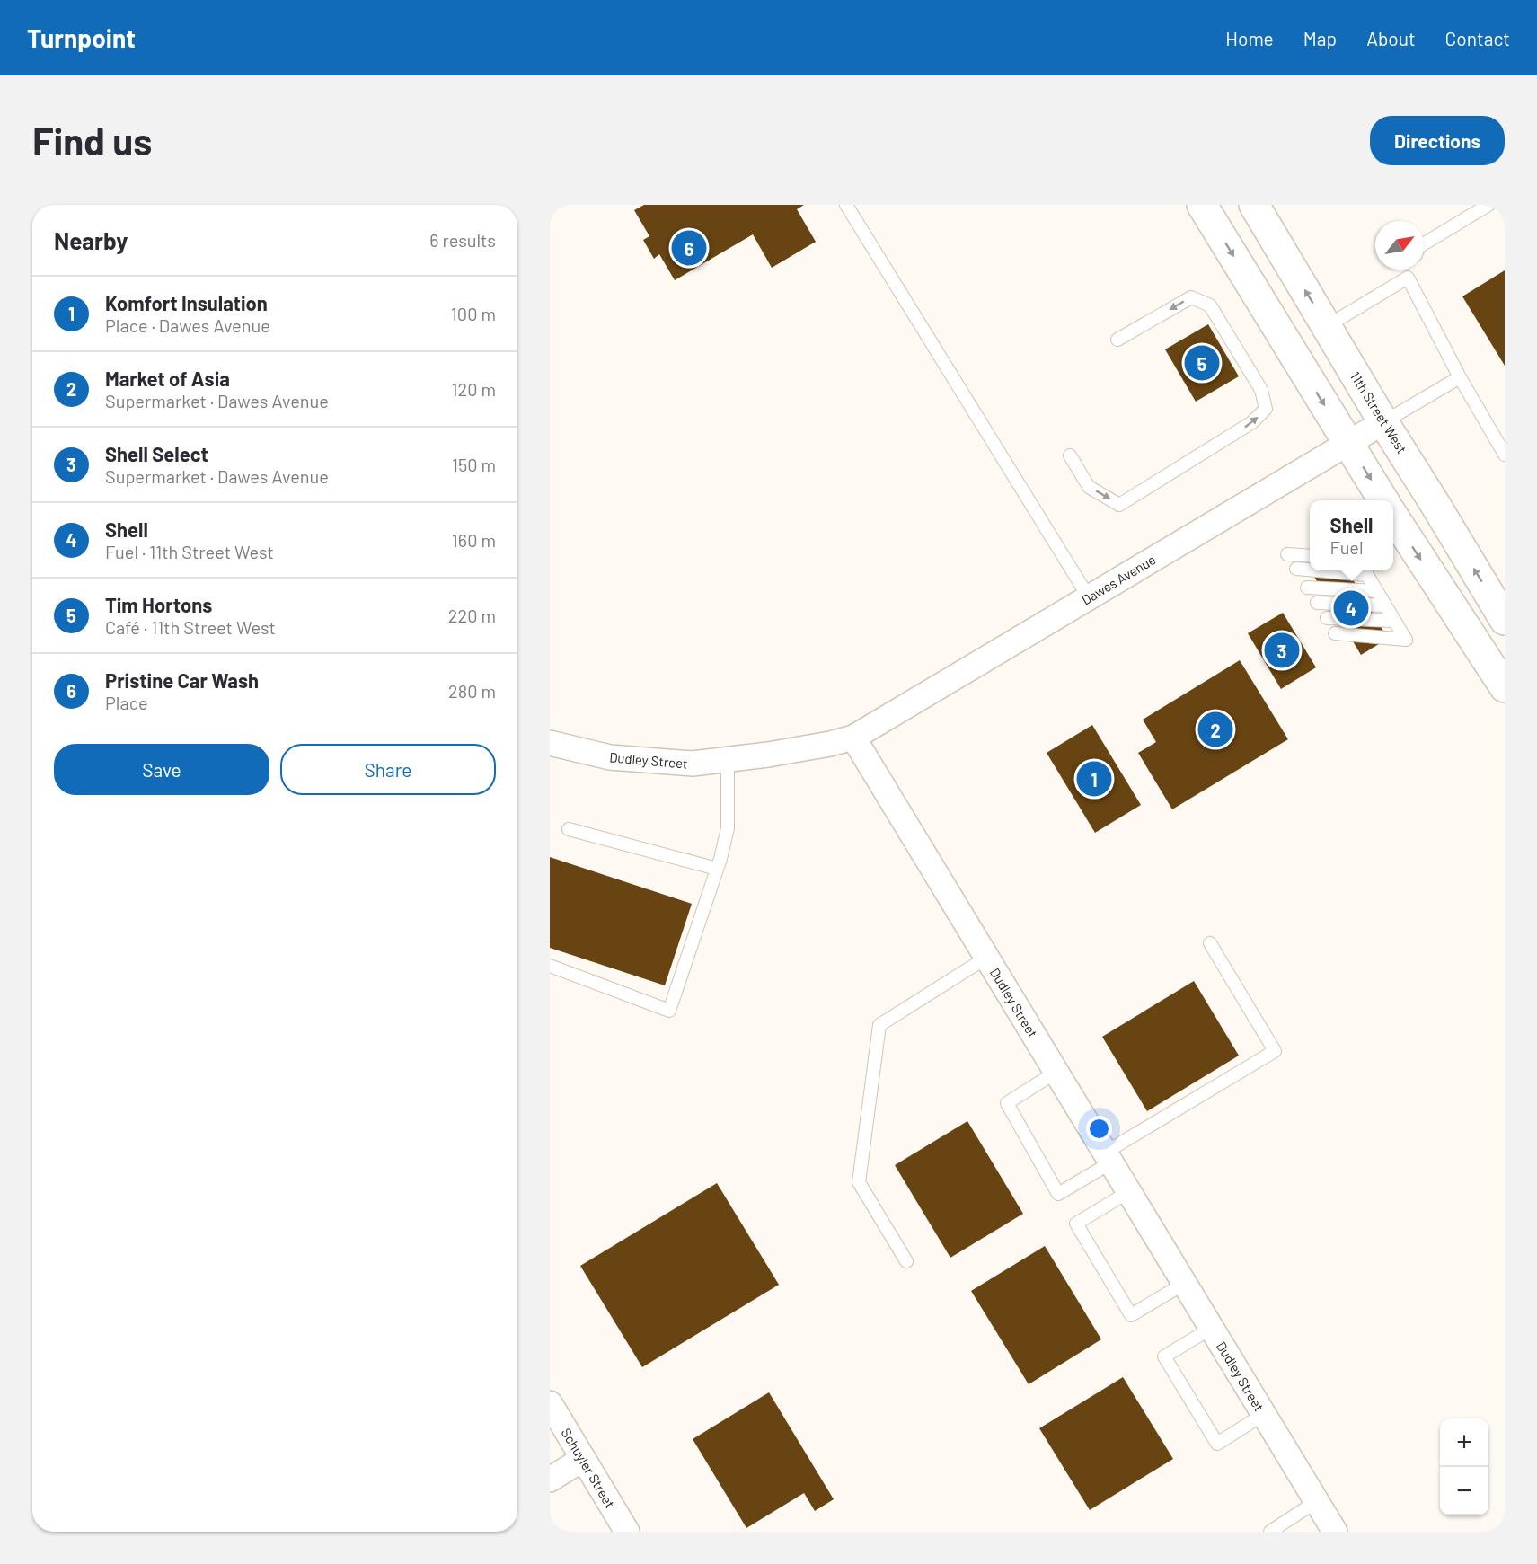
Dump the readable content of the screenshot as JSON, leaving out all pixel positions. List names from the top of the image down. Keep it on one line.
{"streets":{"main road":["11th Street West"],"street":["Dawes Avenue","Dudley Street","Schuyler Street"]},"crossings":[["11th Street West","Dawes Avenue"],["Dawes Avenue","Dudley Street"]],"north":"top right","page":{"header":"Turnpoint","nav":["Home","Map","About","Contact"],"buttons":["Directions",["Save","Share"]],"title":"Find us","heading":["Nearby","6 results"],"pins":["6","5","4","3","2","1"],"list":[{"mark":"1","name":"Komfort Insulation","note":"Place · Dawes Avenue","value":"100 m"},{"mark":"2","name":"Market of Asia","note":"Supermarket · Dawes Avenue","value":"120 m"},{"mark":"3","name":"Shell Select","note":"Supermarket · Dawes Avenue","value":"150 m"},{"mark":"4","name":"Shell","note":"Fuel · 11th Street West","value":"160 m"},{"mark":"5","name":"Tim Hortons","note":"Café · 11th Street West","value":"220 m"},{"mark":"6","name":"Pristine Car Wash","note":"Place","value":"280 m"}],"popup":["Shell","Fuel"],"map_buttons":["+","−"]}}
